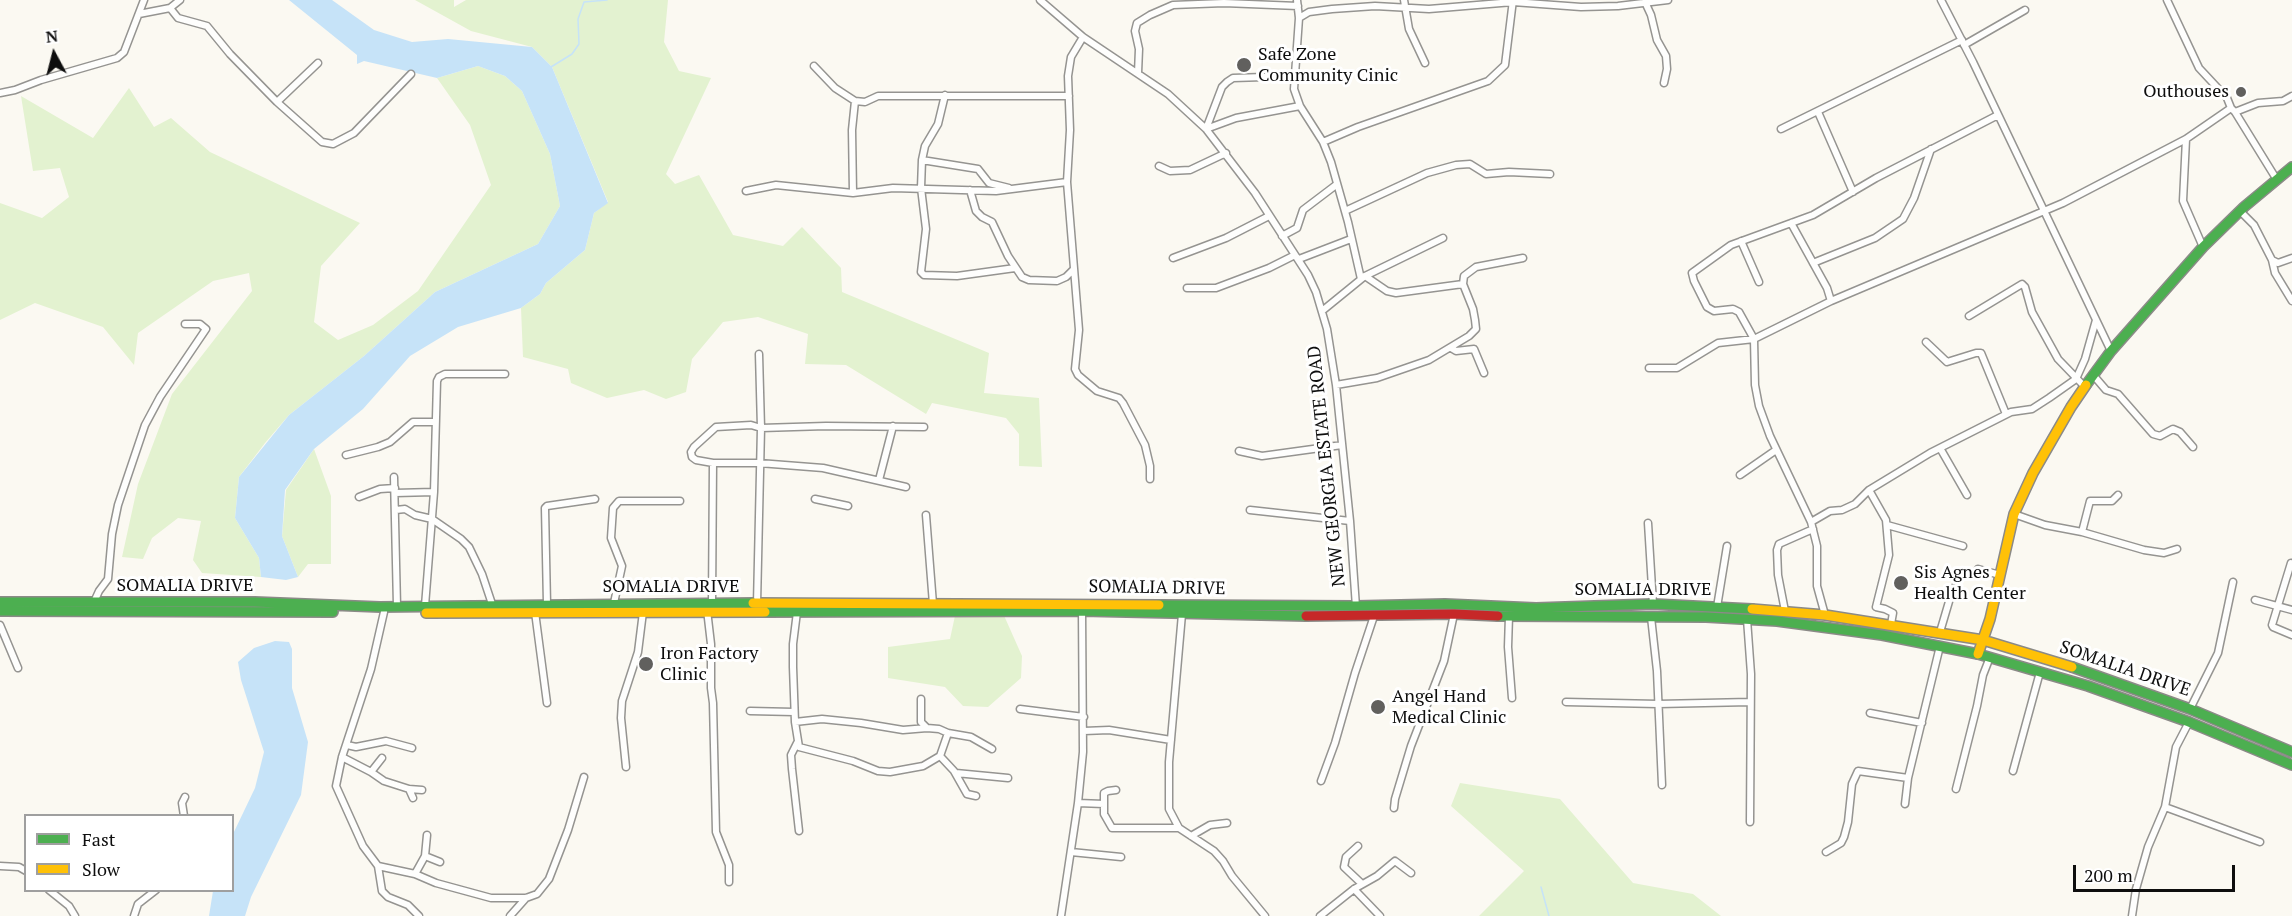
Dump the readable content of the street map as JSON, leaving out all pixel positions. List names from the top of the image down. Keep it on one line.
{"streets":{"main road":["SOMALIA DRIVE"],"street":["NEW GEORGIA ESTATE ROAD"]},"crossings":[["NEW GEORGIA ESTATE ROAD","SOMALIA DRIVE"]],"places":["Safe Zone Community Cinic","Outhouses","Sis Agnes Health Center","Iron Factory Clinic","Angel Hand Medical Clinic"],"legend":["Fast","Slow"],"scale_bar":"200 m","north":"top"}
